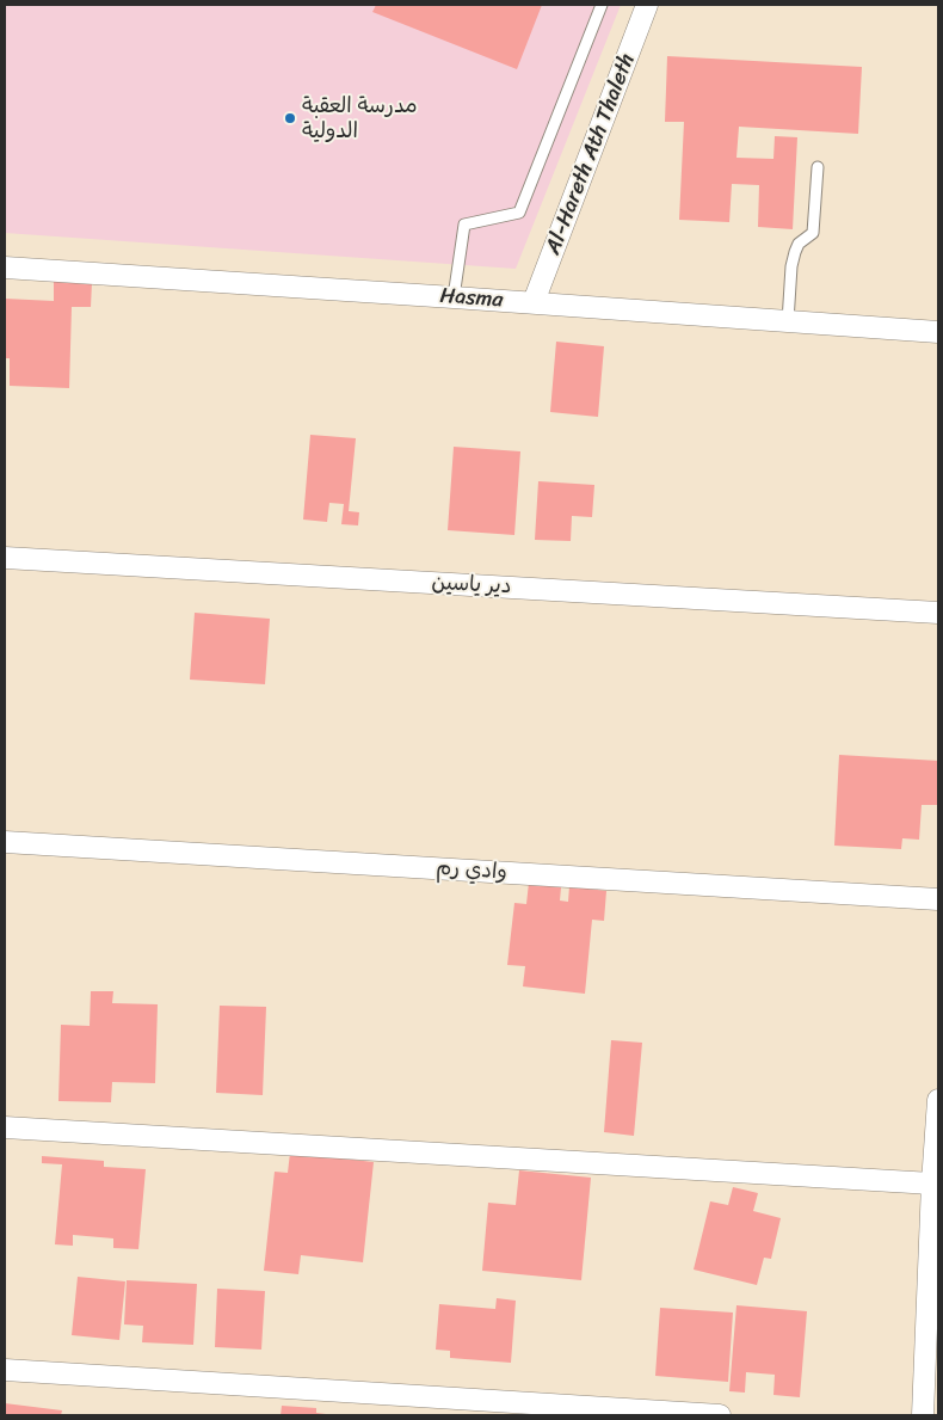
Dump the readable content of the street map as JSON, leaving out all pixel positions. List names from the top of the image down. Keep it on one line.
{"streets":{"street":["Al-Hareth Ath Thaleth","Hasma","دير ياسين","وادي رم"]},"crossings":[["Al-Hareth Ath Thaleth","Hasma"]],"places":["مدرسة العقبة الدولية"]}
